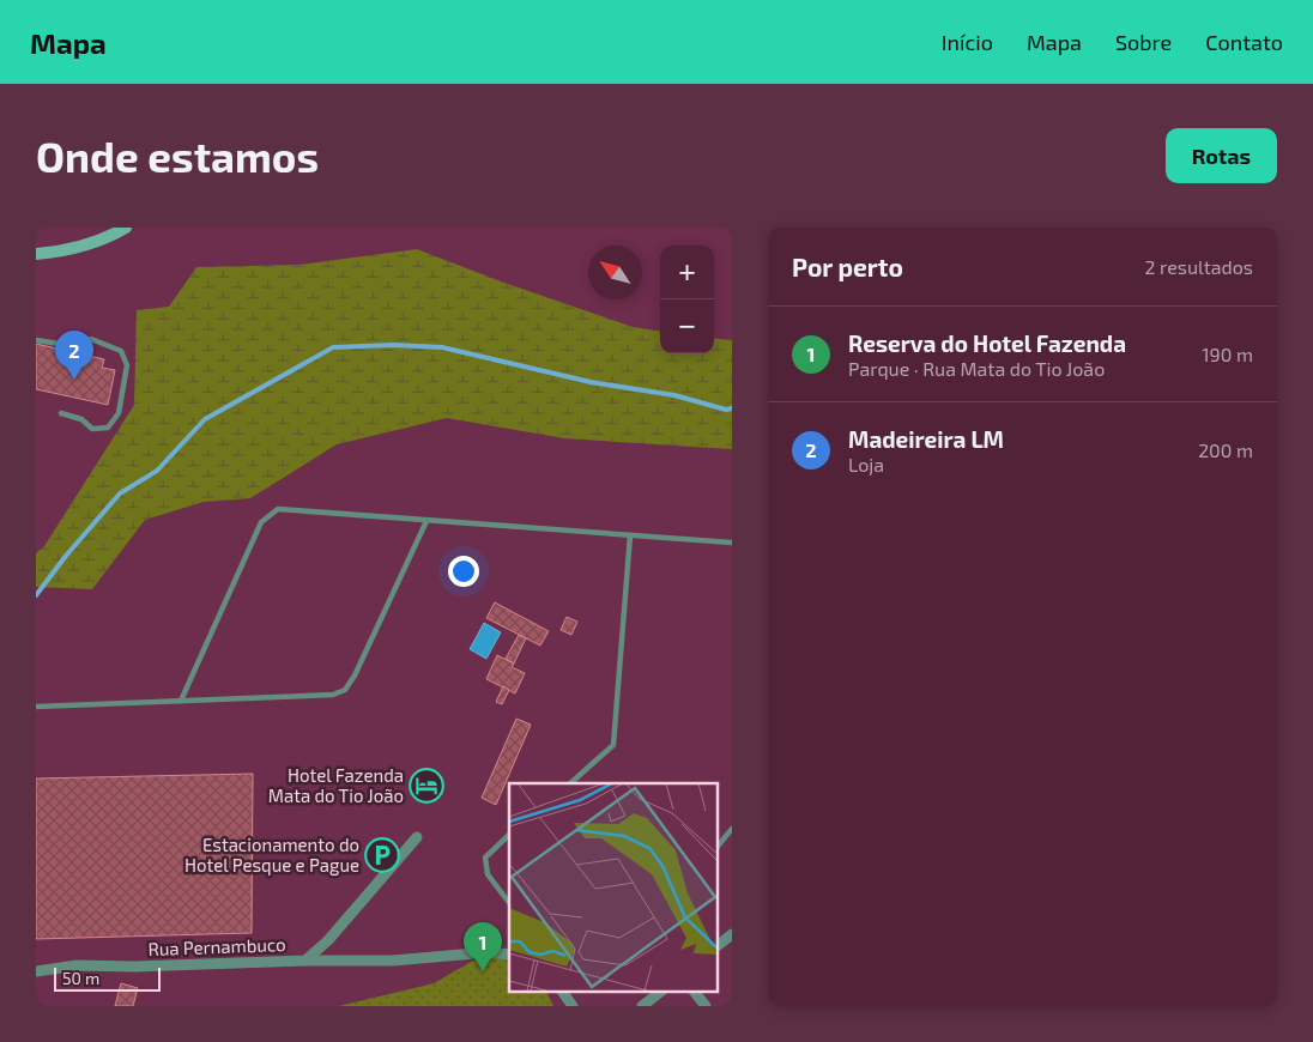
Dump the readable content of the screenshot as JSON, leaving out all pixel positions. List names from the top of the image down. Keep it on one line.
{"streets":{"street":["Rua Pernambuco"]},"places":{"hotel":["Hotel Fazenda Mata do Tio João"],"parking":["Estacionamento do Hotel Pesque e Pague"]},"scale_bar":"50 m","north":"top left","page":{"header":"Mapa","nav":["Início","Mapa","Sobre","Contato"],"buttons":"Rotas","title":"Onde estamos","heading":["Por perto","2 resultados"],"map_buttons":["+","−"],"list":[{"mark":"1","name":"Reserva do Hotel Fazenda","note":"Parque · Rua Mata do Tio João","value":"190 m"},{"mark":"2","name":"Madeireira LM","note":"Loja","value":"200 m"}],"pins":["2","1"],"scale":"50 m"}}
